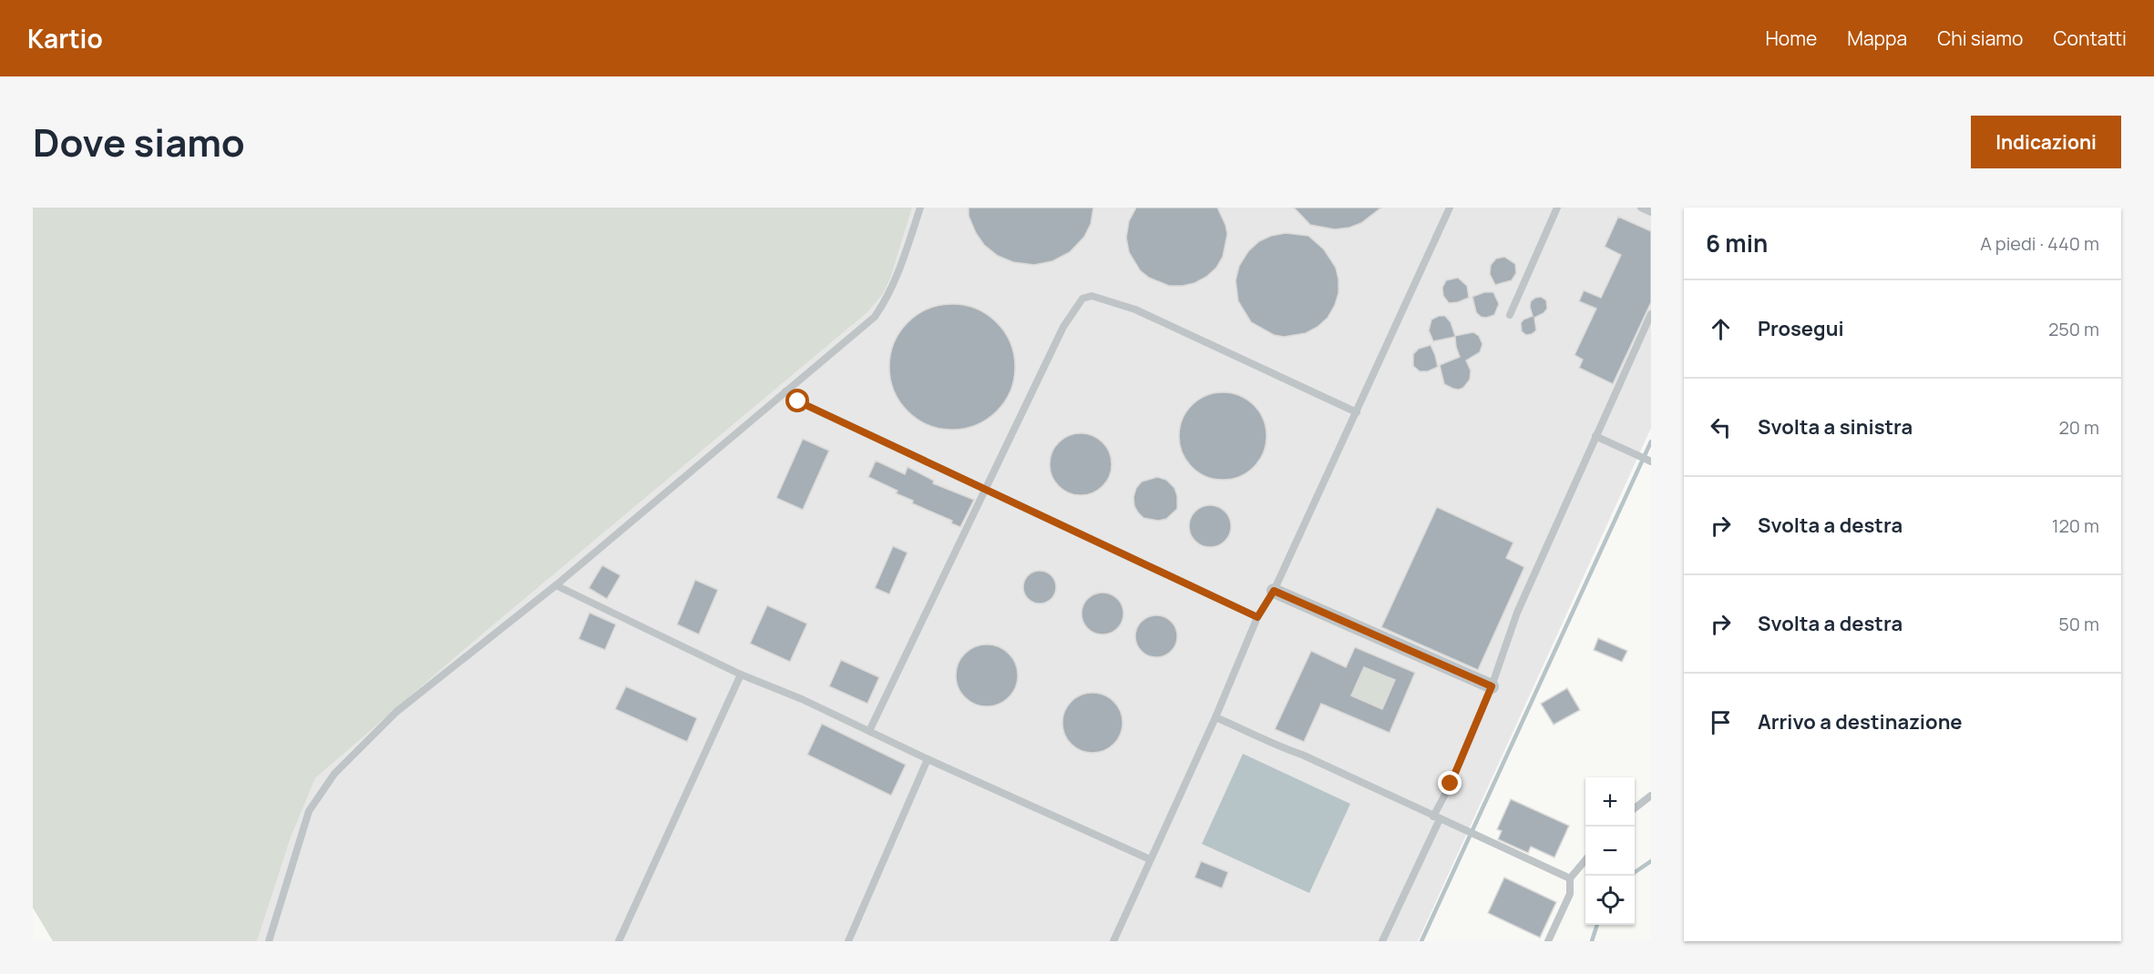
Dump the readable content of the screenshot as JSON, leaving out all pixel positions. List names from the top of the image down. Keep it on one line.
{"page":{"header":"Kartio","nav":["Home","Mappa","Chi siamo","Contatti"],"title":"Dove siamo","buttons":"Indicazioni","heading":["6 min","A piedi · 440 m"],"list":[["Prosegui","250 m"],["Svolta a sinistra","20 m"],["Svolta a destra","120 m"],["Svolta a destra","50 m"],"Arrivo a destinazione"],"map_buttons":["+","−"]}}
